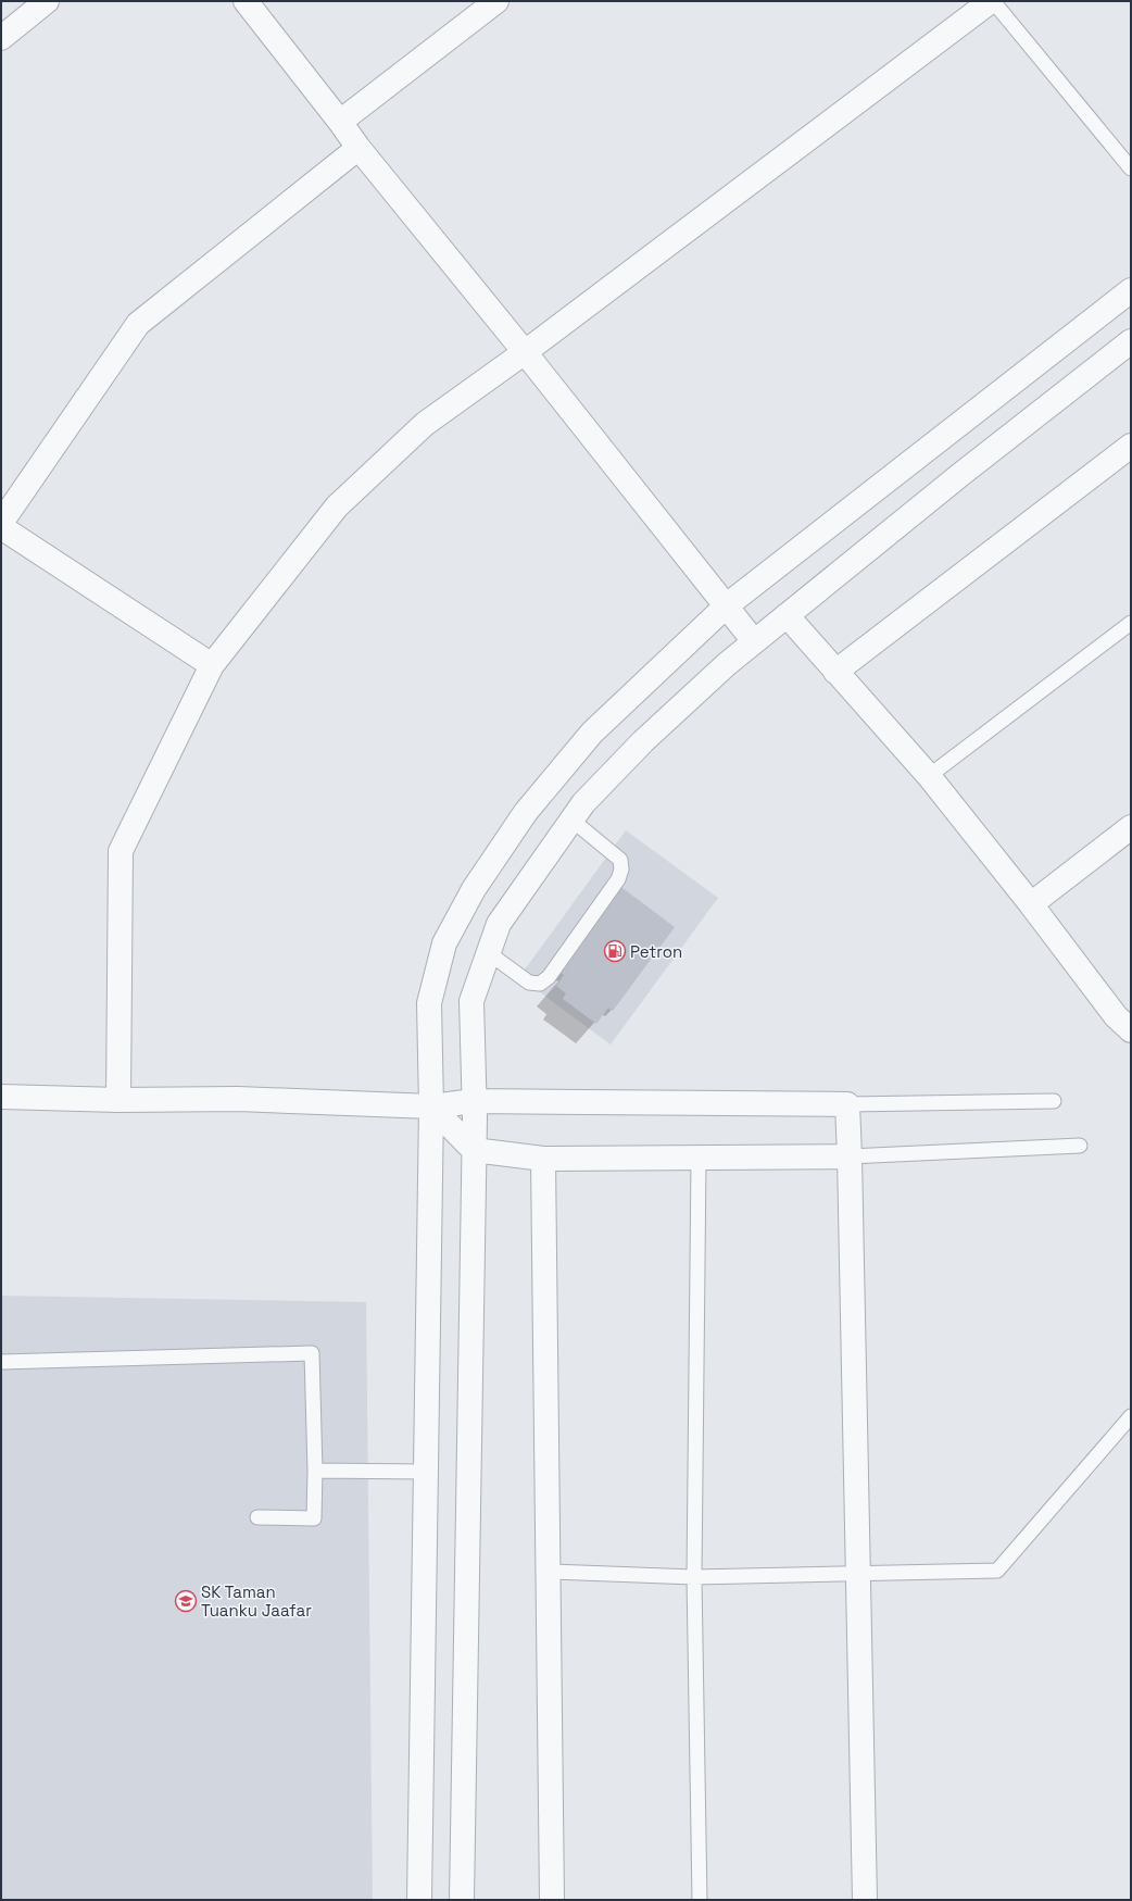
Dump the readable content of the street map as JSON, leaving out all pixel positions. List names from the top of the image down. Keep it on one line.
{"places":{"fuel station":["Petron"],"school or university":["SK Taman Tuanku Jaafar"]}}
